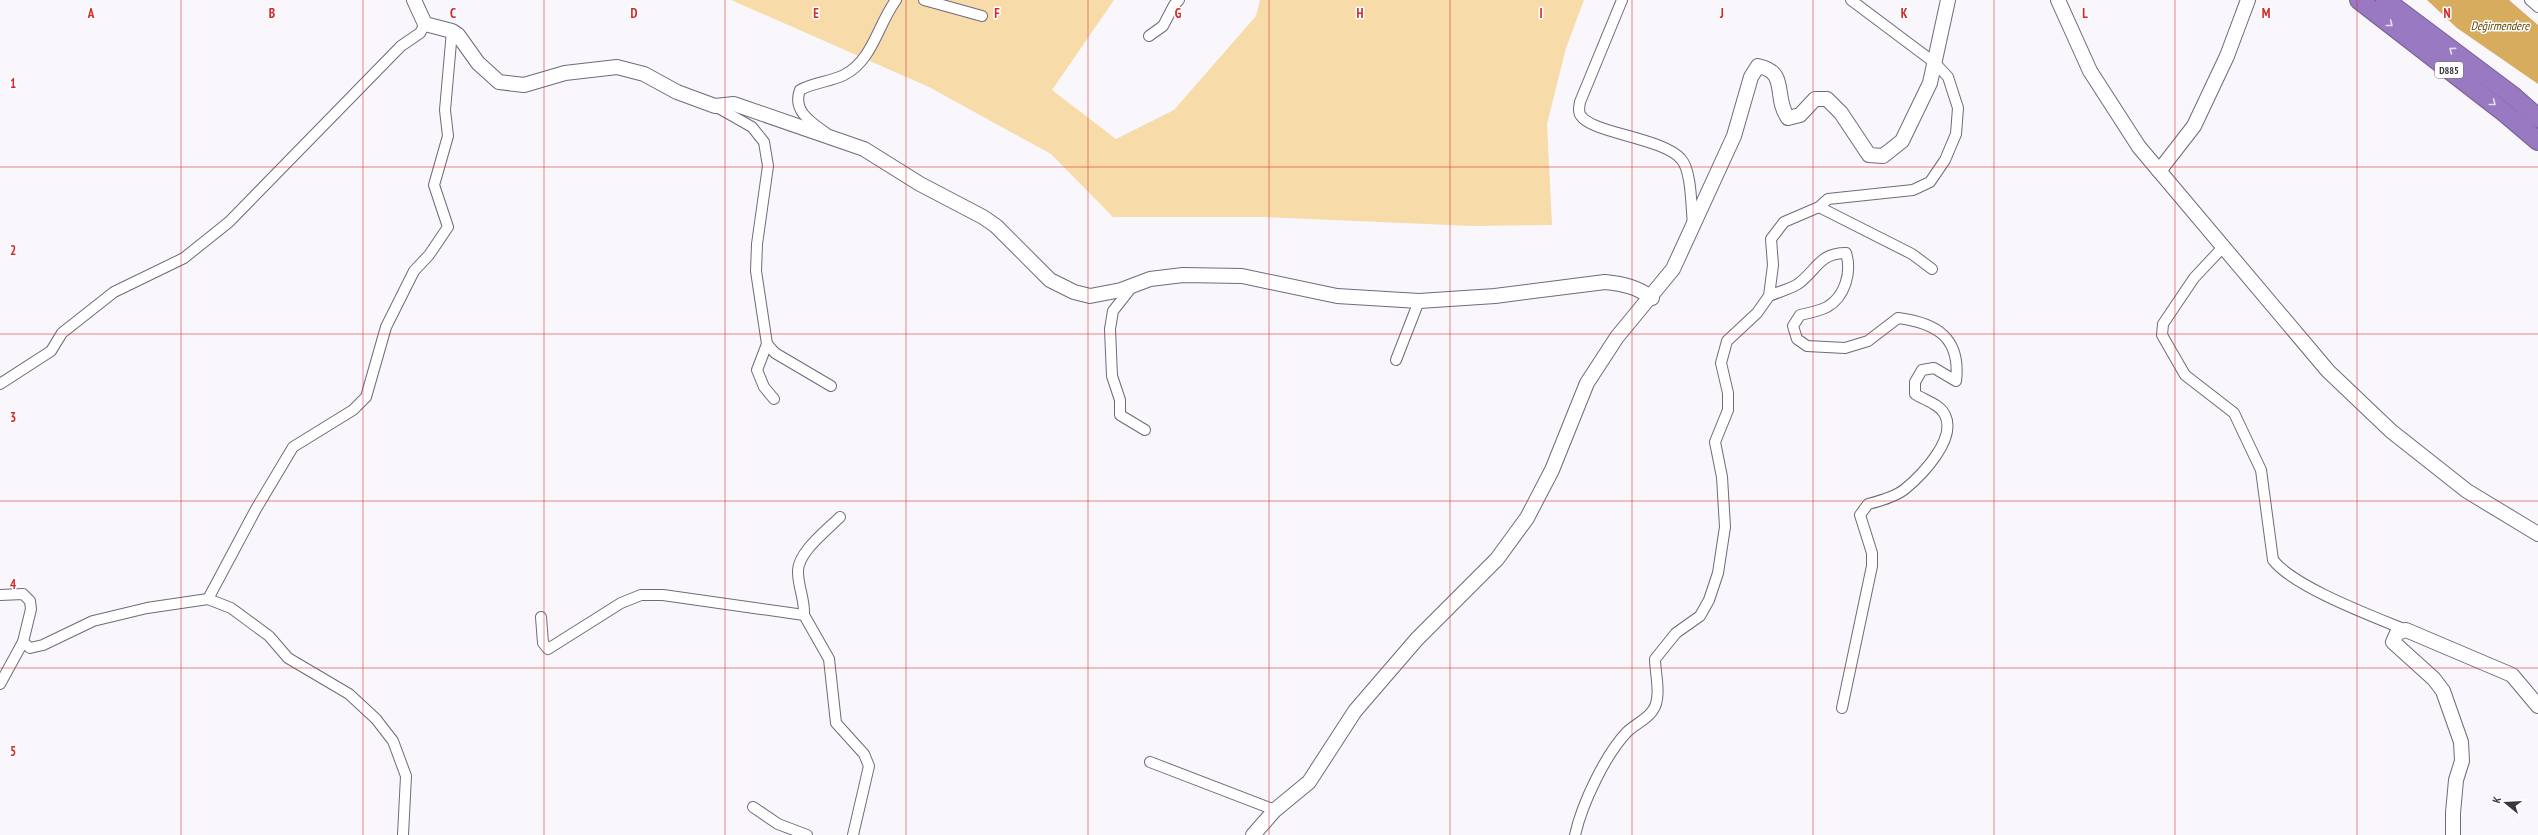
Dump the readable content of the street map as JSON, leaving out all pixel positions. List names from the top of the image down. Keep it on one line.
{"streets":{"highway":["D885"]},"water":["Değirmendere"],"north":"left","grid":{"columns":["A","B","C","D","E","F","G","H","I","J","K","L","M","N"],"rows":["1","2","3","4","5"]}}
